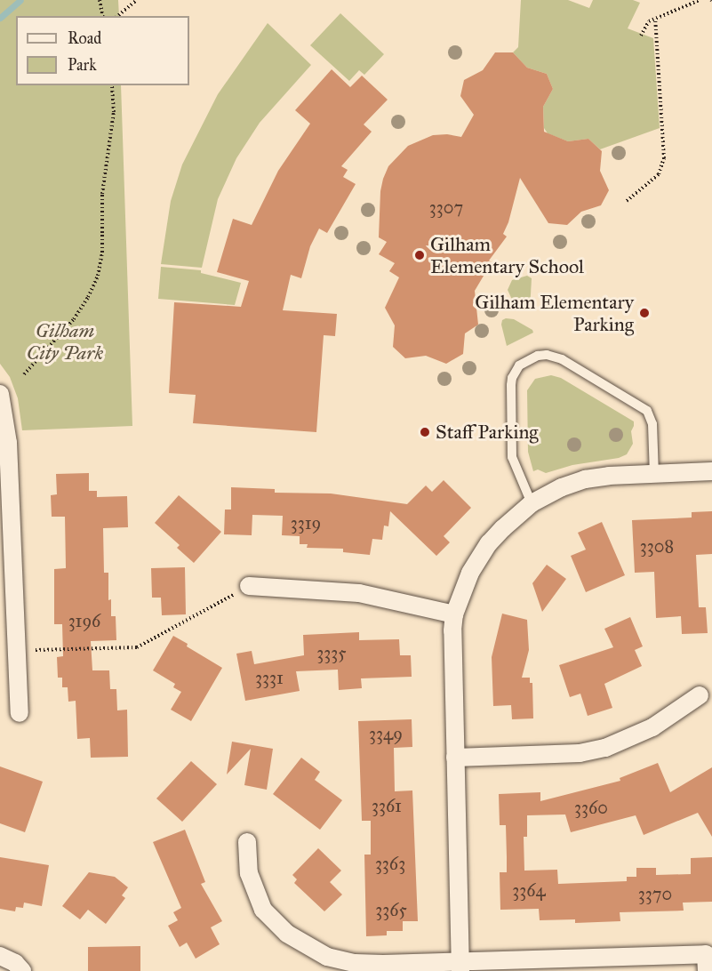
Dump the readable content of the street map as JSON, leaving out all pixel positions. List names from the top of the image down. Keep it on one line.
{"parks":["Gilham City Park"],"places":["Gilham Elementary School","Gilham Elementary Parking","Staff Parking"],"house_numbers":["3307","3319","3308","3196","3335","3331","3349","3361","3360","3363","3364","3370","3365"],"legend":["Road","Park"]}
